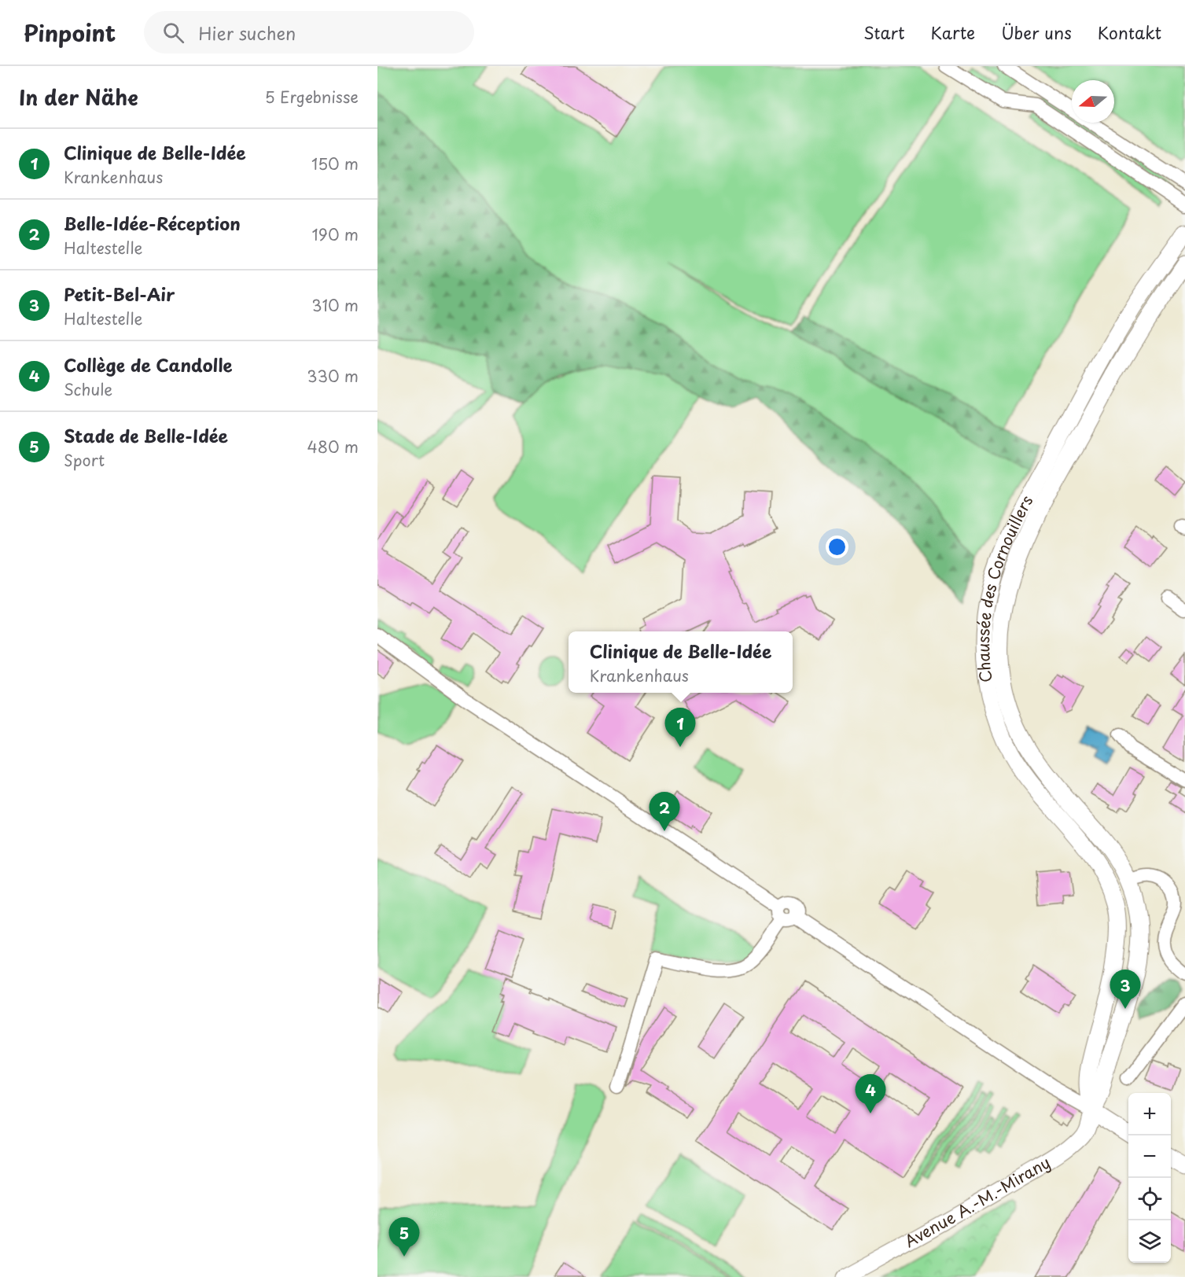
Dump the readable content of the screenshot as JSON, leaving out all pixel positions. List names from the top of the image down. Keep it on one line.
{"streets":{"street":["Chaussée des Cornouillers","Avenue A.-M.-Mirany"]},"crossings":[["Chaussée des Cornouillers","Avenue A.-M.-Mirany"]],"north":"left","page":{"header":"Pinpoint","search":"Hier suchen","nav":["Start","Karte","Über uns","Kontakt"],"heading":["In der Nähe","5 Ergebnisse"],"list":[{"mark":"1","name":"Clinique de Belle-Idée","note":"Krankenhaus","value":"150 m"},{"mark":"2","name":"Belle-Idée-Réception","note":"Haltestelle","value":"190 m"},{"mark":"3","name":"Petit-Bel-Air","note":"Haltestelle","value":"310 m"},{"mark":"4","name":"Collège de Candolle","note":"Schule","value":"330 m"},{"mark":"5","name":"Stade de Belle-Idée","note":"Sport","value":"480 m"}],"popup":["Clinique de Belle-Idée","Krankenhaus"],"pins":["1","2","3","4","5"],"map_buttons":["+","−"]}}
